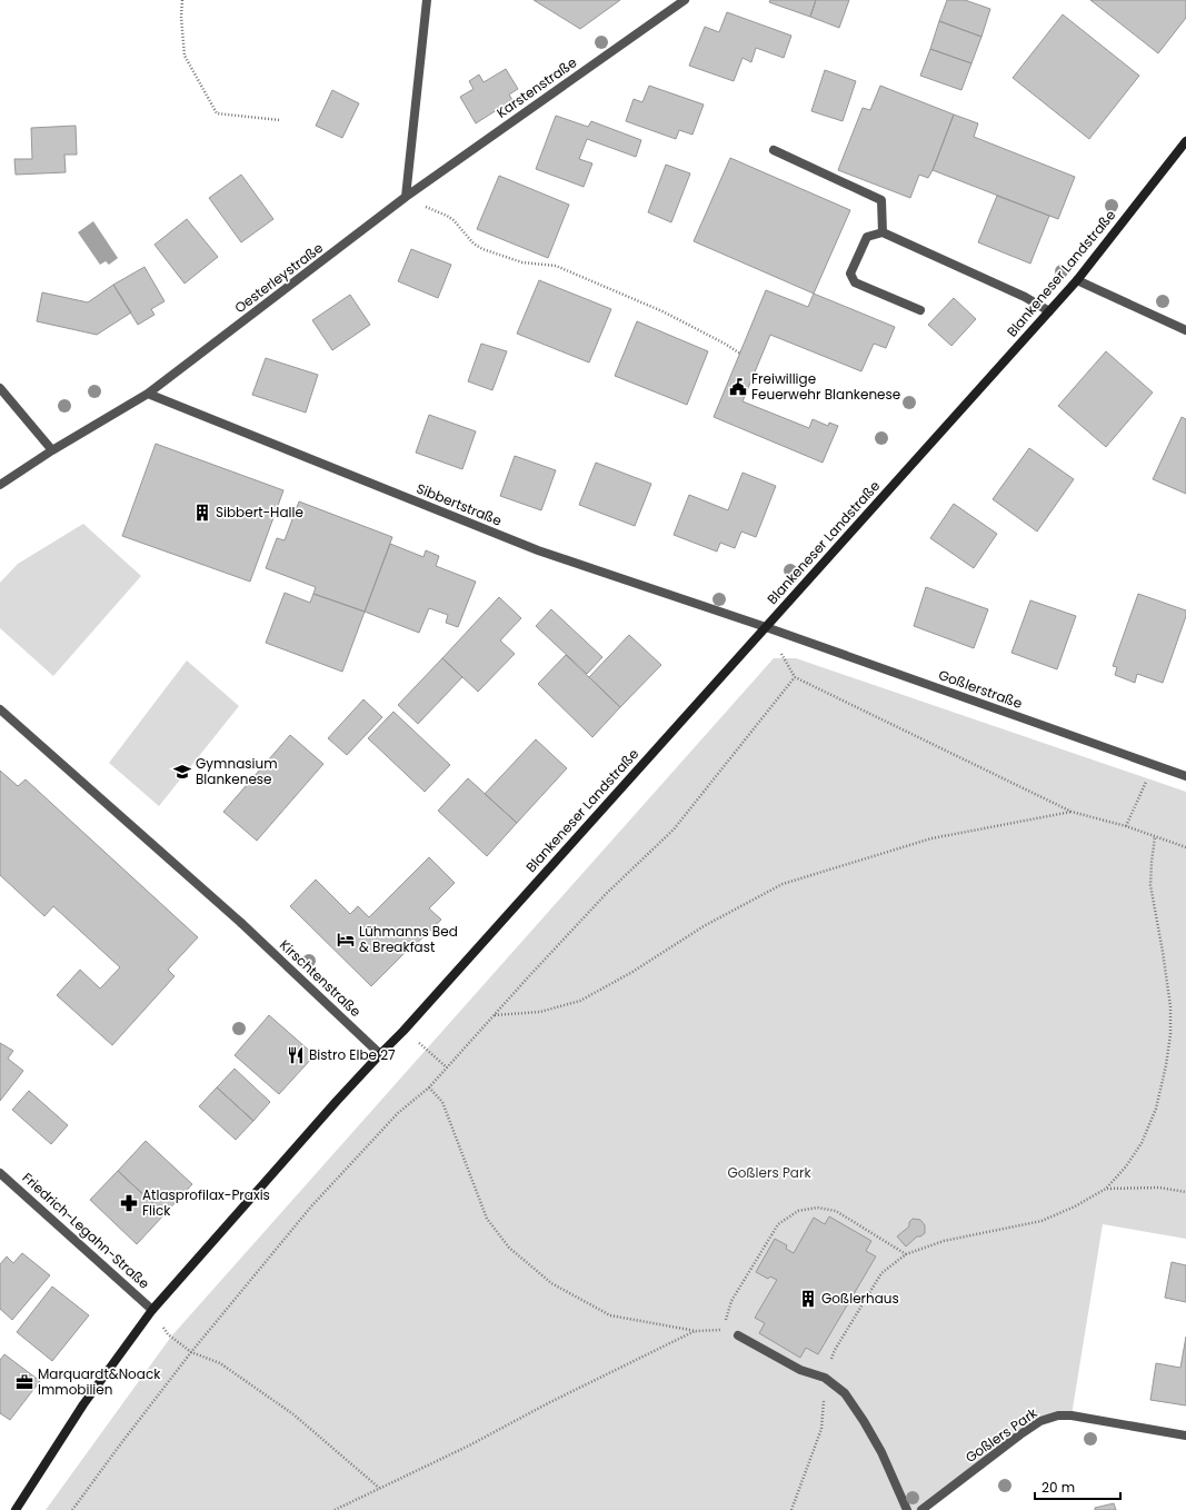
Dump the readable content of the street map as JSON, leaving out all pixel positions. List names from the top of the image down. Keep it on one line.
{"streets":{"main road":["Blankeneser Landstraße"],"street":["Karstenstraße","Oesterleystraße","Sibbertstraße","Goßlerstraße","Kirschtenstraße","Friedrich-Legahn-Straße","Goßlers Park"]},"crossings":[["Karstenstraße","Oesterleystraße"],["Blankeneser Landstraße","Sibbertstraße"],["Blankeneser Landstraße","Goßlerstraße"],["Blankeneser Landstraße","Kirschtenstraße"],["Blankeneser Landstraße","Friedrich-Legahn-Straße"],["Oesterleystraße","Sibbertstraße"],["Sibbertstraße","Goßlerstraße"]],"parks":["Goßlers Park"],"places":{"public building":["Freiwillige Feuerwehr Blankenese"],"building":["Sibbert-Halle","Goßlerhaus"],"school or university":["Gymnasium Blankenese"],"hotel":["Lühmanns Bed & Breakfast"],"restaurant":["Bistro Elbe 27"],"pharmacy":["Atlasprofilax-Praxis Flick"],"office":["Marquardt&Noack Immobilien"]},"scale_bar":"20 m"}
